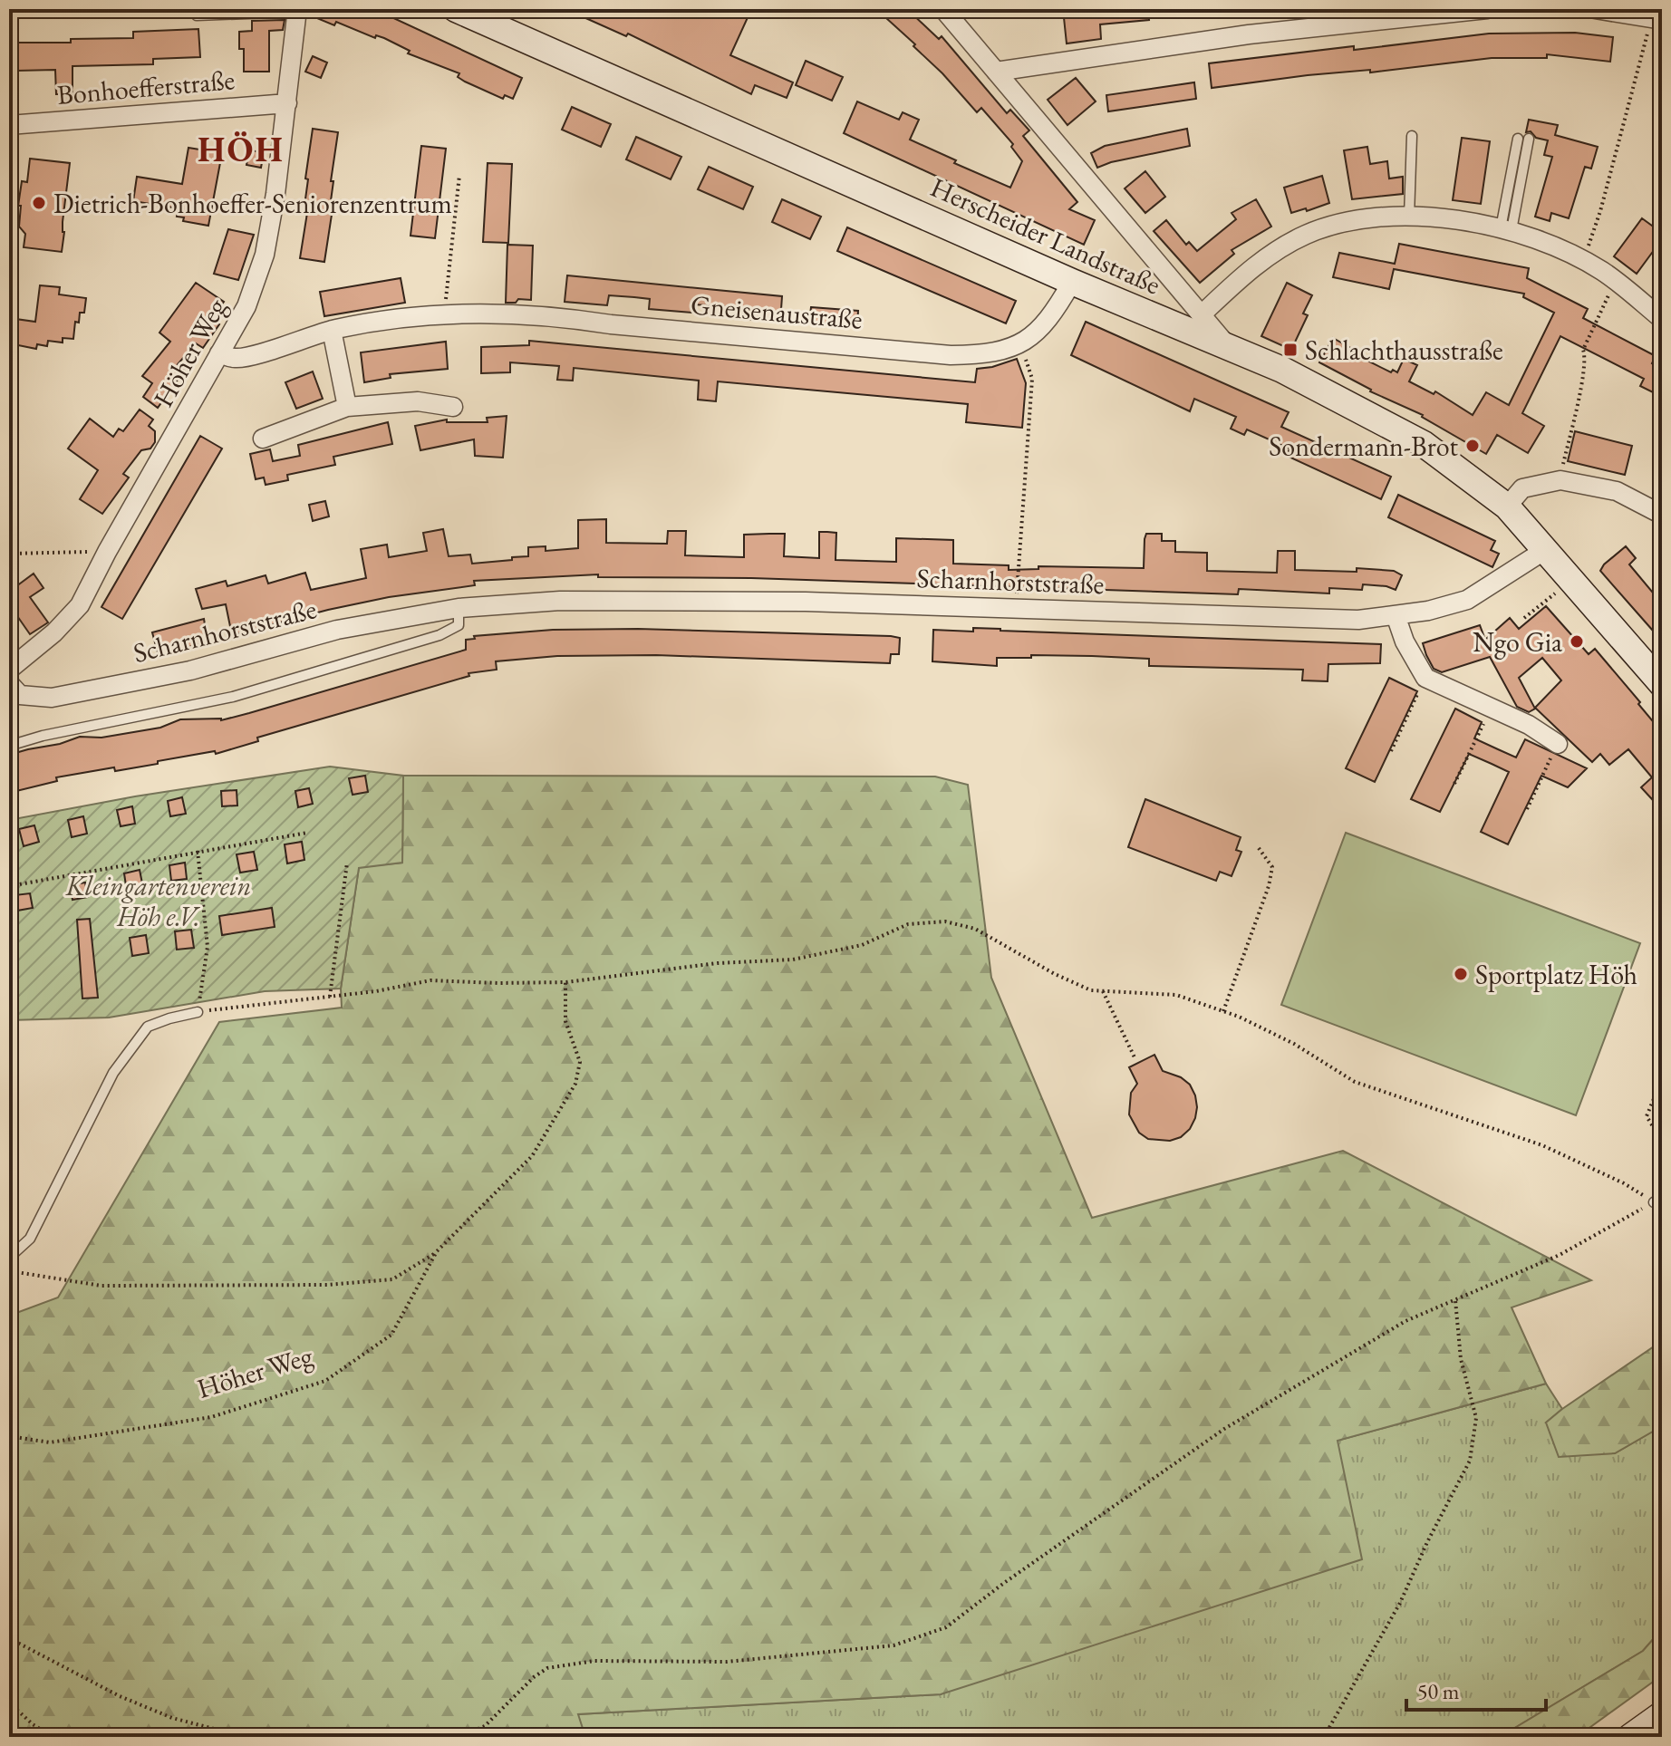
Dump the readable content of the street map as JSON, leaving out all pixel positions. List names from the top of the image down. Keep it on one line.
{"streets":{"main road":["Herscheider Landstraße"],"street":["Bonhoefferstraße","Gneisenaustraße","Höher Weg","Scharnhorststraße"]},"crossings":[["Bonhoefferstraße","Höher Weg"],["Herscheider Landstraße","Gneisenaustraße"],["Herscheider Landstraße","Scharnhorststraße"],["Gneisenaustraße","Höher Weg"]],"districts":["HÖH"],"parks":["Kleingartenverein Höh e.V."],"places":{"other":["Dietrich-Bonhoeffer-Seniorenzentrum","Sondermann-Brot","Ngo Gia","Sportplatz Höh"],"transit":["Schlachthausstraße"]},"scale_bar":"50 m"}
